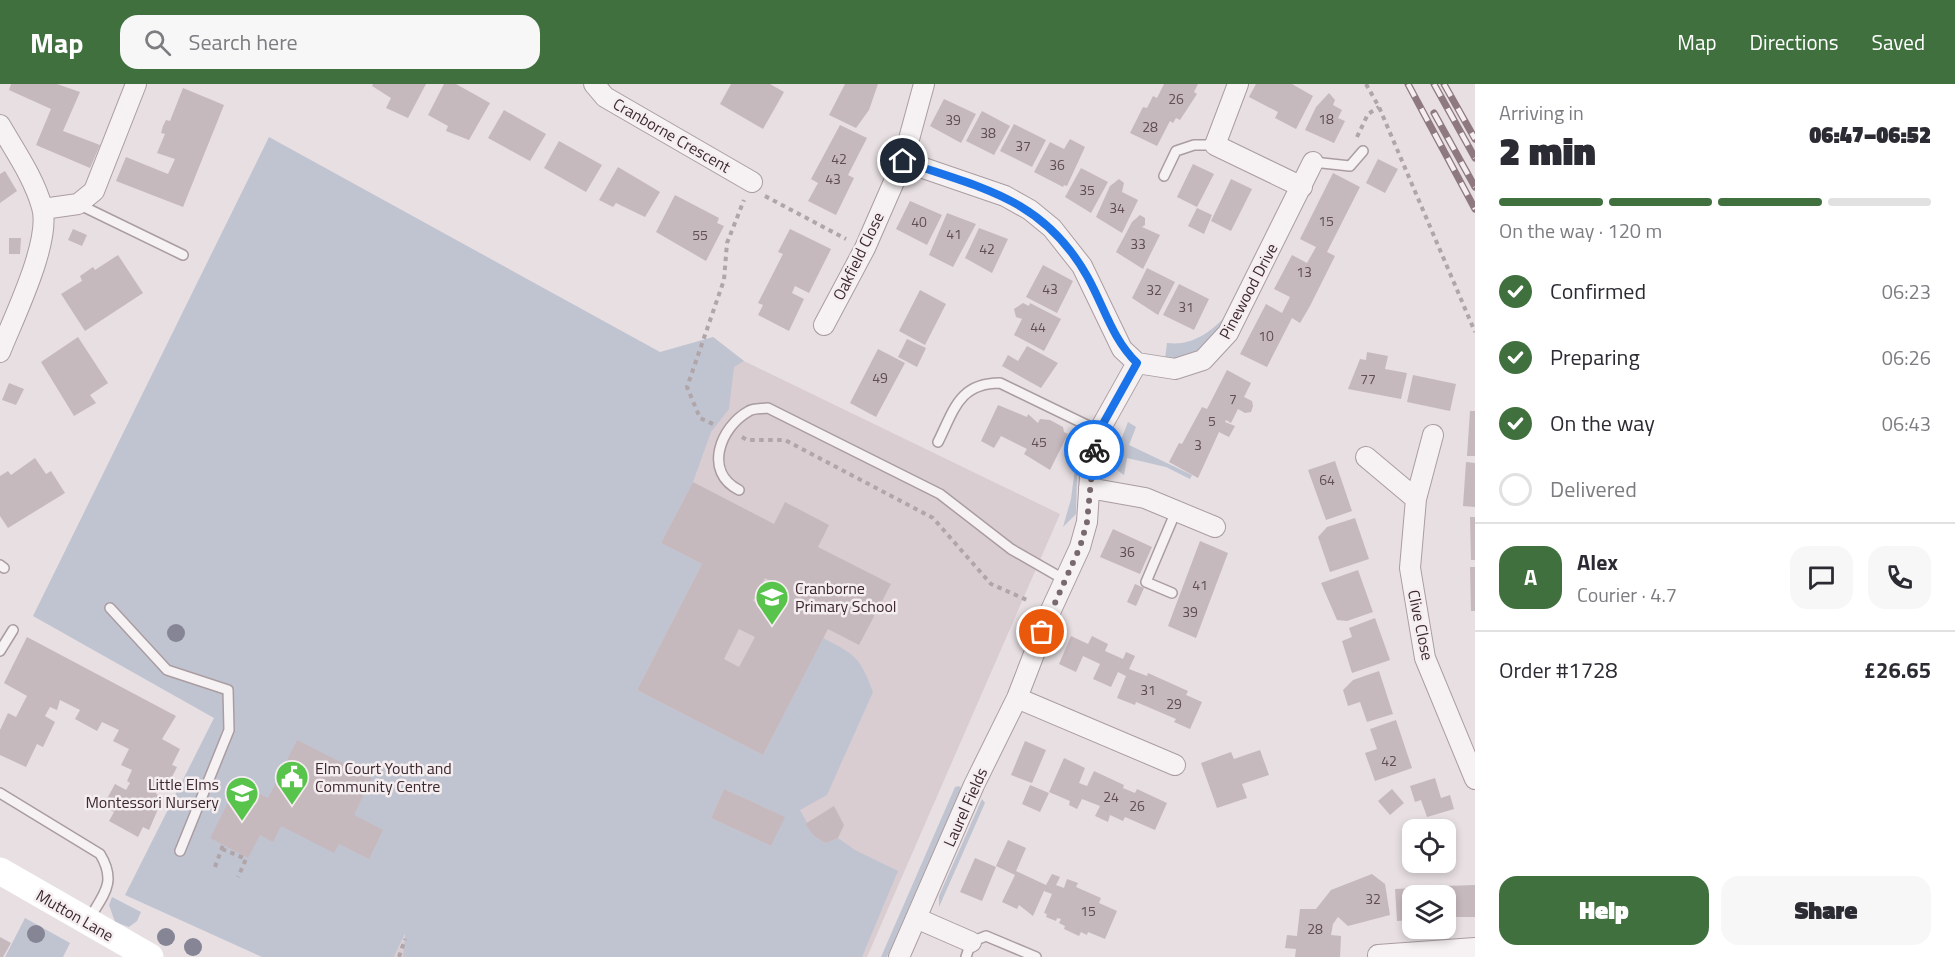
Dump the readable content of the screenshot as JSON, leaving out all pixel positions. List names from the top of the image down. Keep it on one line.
{"streets":{"main road":["Mutton Lane"],"street":["Cranborne Crescent","Oakfield Close","Pinewood Drive","Clive Close","Laurel Fields"]},"crossings":[["Pinewood Drive","Laurel Fields"]],"places":{"school or university":["Cranborne Primary School","Little Elms Montessori Nursery"],"public building":["Elm Court Youth and Community Centre"]},"house_numbers":["26","18","39","28","38","37","42","36","43","35","34","15","40","41","55","33","42","13","43","32","31","44","10","49","77","7","5","45","3","64","36","41","39","31","29","42","24","26","32","15","28"],"page":{"header":"Map","search":"Search here","nav":["Map","Directions","Saved"],"heading":["2 min","Arriving in","06:47–06:52"],"panel":["Alex","Courier · 4.7","Order #1728","£26.65"],"bar":"On the way · 120 m","list":[["Confirmed","06:23"],["Preparing","06:26"],["On the way","06:43"],"Delivered"],"round":"A","buttons":["Help","Share"]}}
